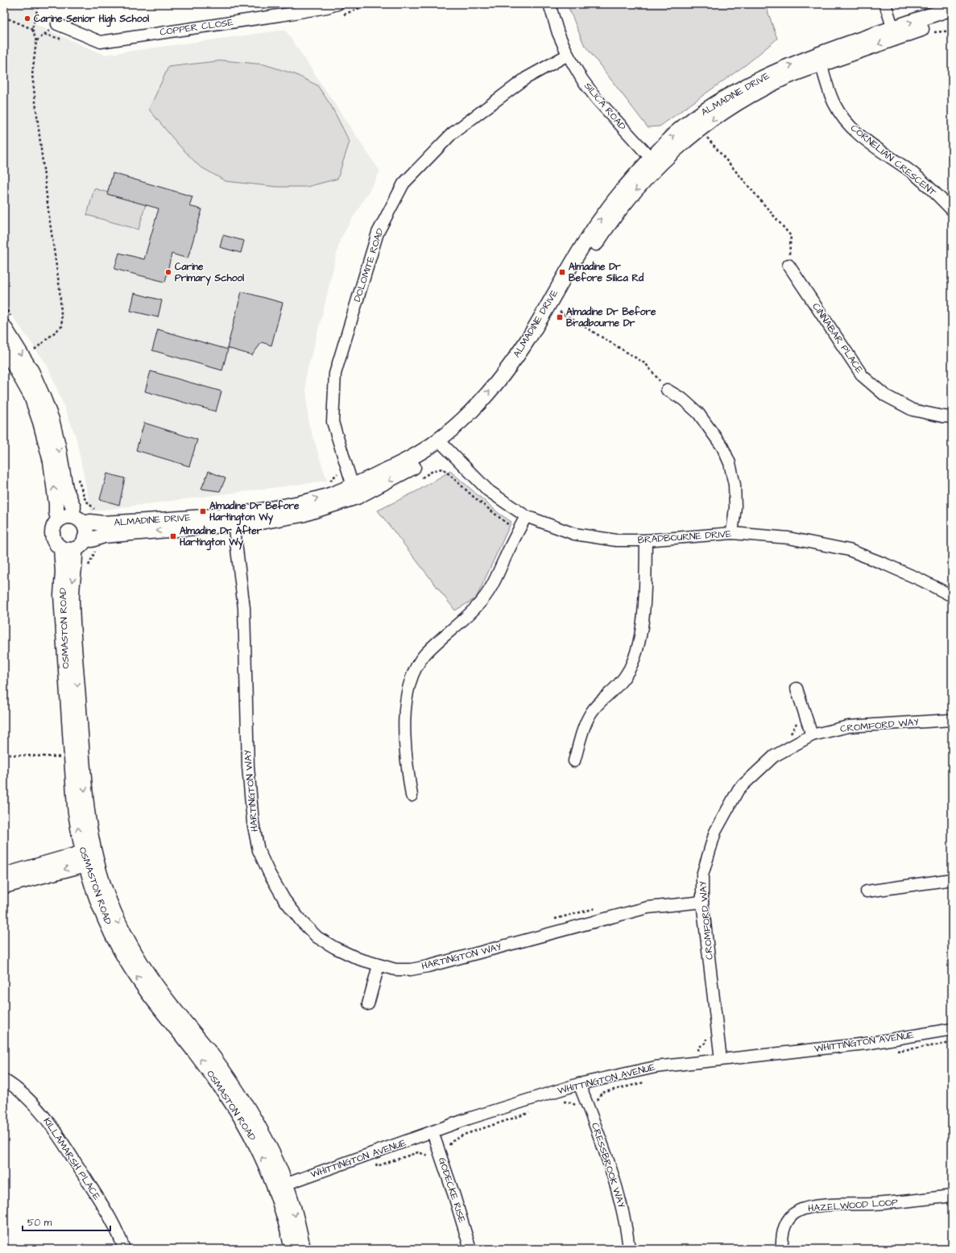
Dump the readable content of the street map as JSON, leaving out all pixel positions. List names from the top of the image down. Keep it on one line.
{"streets":{"street":["COPPER CLOSE","ALMADINE DRIVE","SILICA ROAD","CORNELIAN CRESCENT","DOLOMITE ROAD","CINNABAR PLACE","BRADBOURNE DRIVE","OSMASTON ROAD","CROMFORD WAY","HARTINGTON WAY","WHITTINGTON AVENUE","KILLAMARSH PLACE","CRESSBROOK WAY","GODECKE RISE","HAZELWOOD LOOP"]},"crossings":[["ALMADINE DRIVE","SILICA ROAD"],["ALMADINE DRIVE","CORNELIAN CRESCENT"],["ALMADINE DRIVE","DOLOMITE ROAD"],["ALMADINE DRIVE","BRADBOURNE DRIVE"],["ALMADINE DRIVE","OSMASTON ROAD"],["ALMADINE DRIVE","HARTINGTON WAY"],["SILICA ROAD","DOLOMITE ROAD"],["OSMASTON ROAD","WHITTINGTON AVENUE"],["CROMFORD WAY","HARTINGTON WAY"],["CROMFORD WAY","WHITTINGTON AVENUE"],["WHITTINGTON AVENUE","CRESSBROOK WAY"],["WHITTINGTON AVENUE","GODECKE RISE"]],"places":{"other":["Carine Senior High School","Carine Primary School"],"transit":["Almadine Dr Before Silica Rd","Almadine Dr Before Bradbourne Dr","Almadine Dr Before Hartington Wy","Almadine Dr After Hartington Wy"]},"scale_bar":"50 m"}
